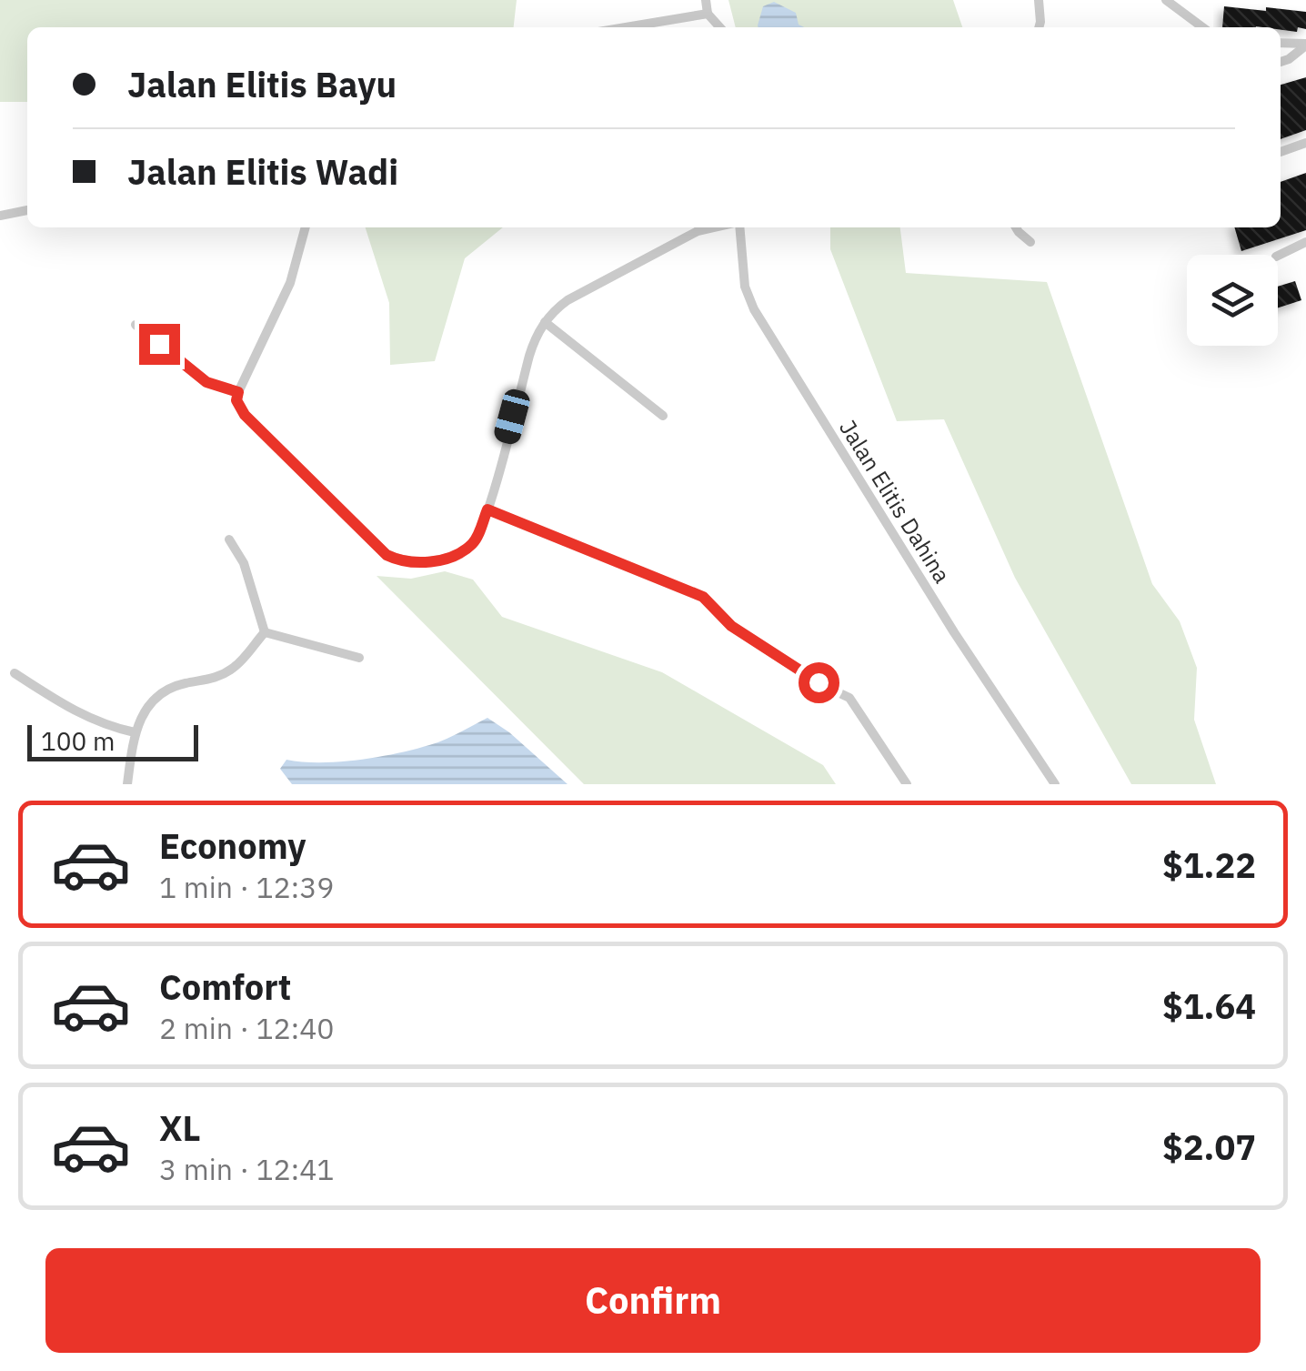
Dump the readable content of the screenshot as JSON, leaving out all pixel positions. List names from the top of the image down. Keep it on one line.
{"streets":{"street":["Jalan Elitis Dahina"]},"scale_bar":"100 m","page":{"banner":["Jalan Elitis Bayu","Jalan Elitis Wadi"],"scale":"100 m","list":[{"name":"Economy","note":"1 min · 12:39","value":"$1.22"},{"name":"Comfort","note":"2 min · 12:40","value":"$1.64"},{"name":"XL","note":"3 min · 12:41","value":"$2.07"}],"buttons":"Confirm"}}
